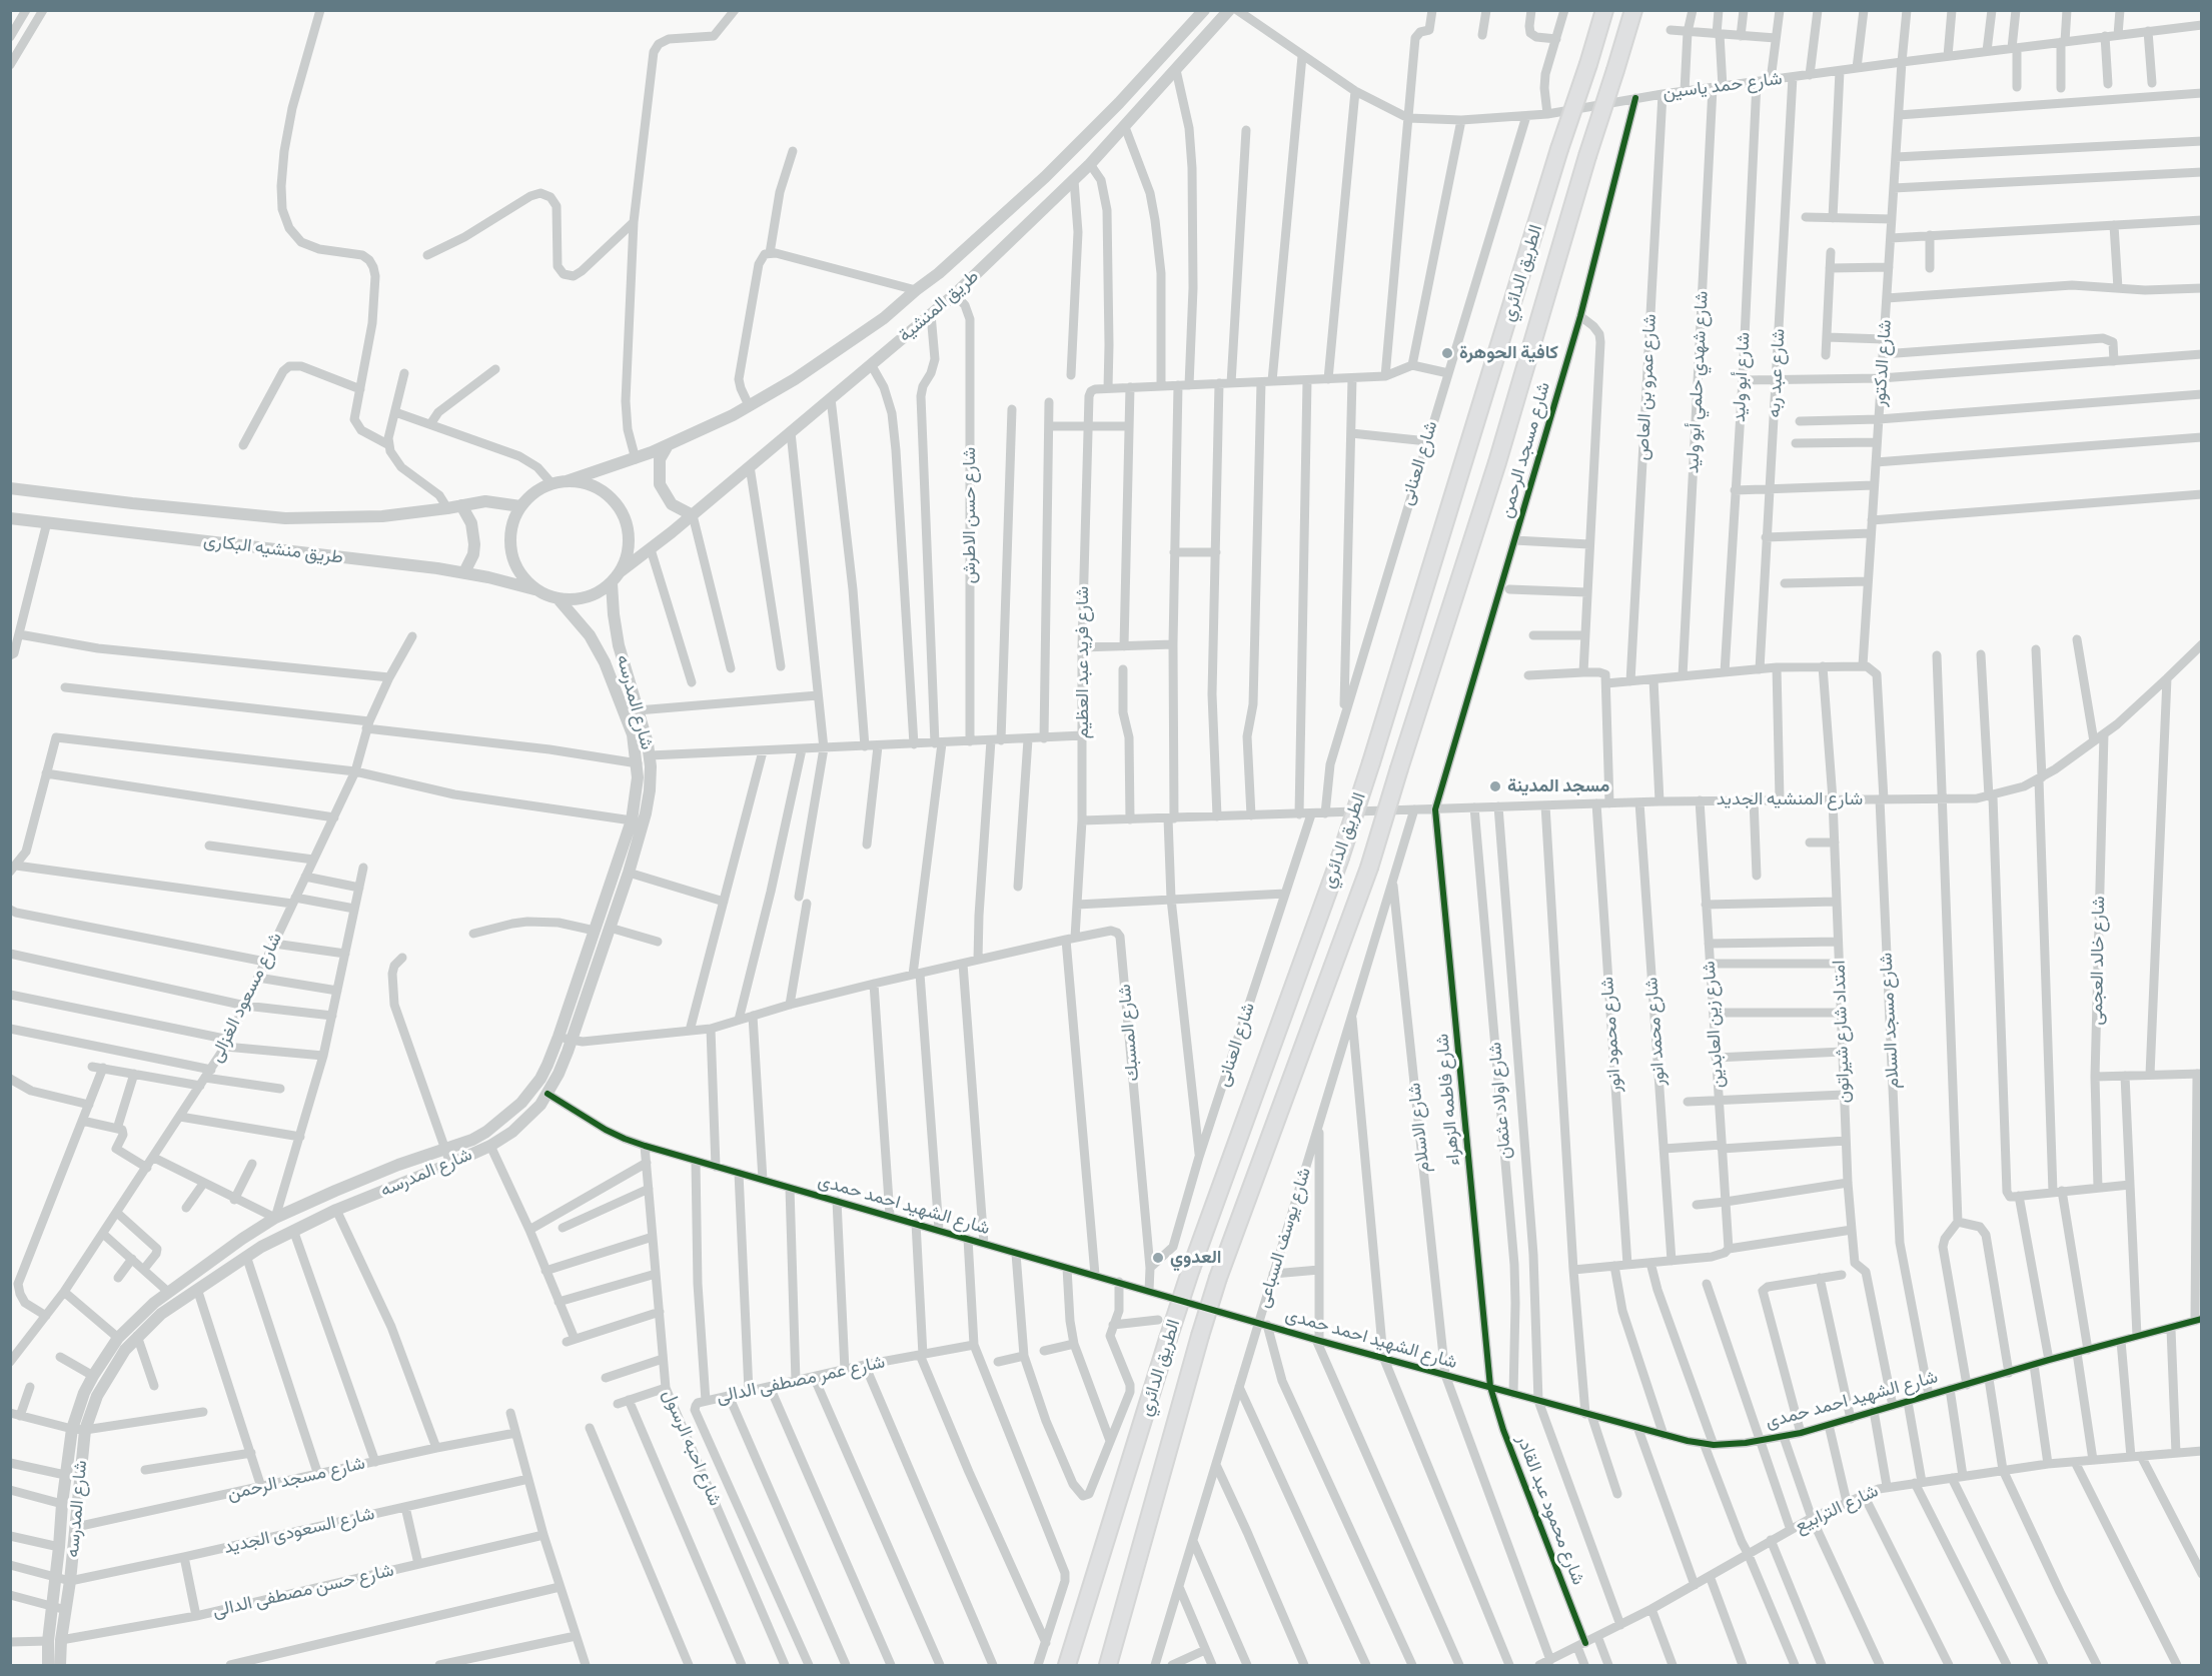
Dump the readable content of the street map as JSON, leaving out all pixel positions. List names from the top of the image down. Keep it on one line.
{"streets":{"highway":["الطريق الدائري"],"street":["شارع حمد ياسين","طريق المنشية","شارع الدكتور","شارع عبد ربه","شارع أبو وليد","شارع شهدي حلمي أبو وليد","شارع عمرو بن العاص","شارع مسجد الرحمن","شارع العنانى","شارع حسن الاطرش","طريق منشيه البكارى","شارع فريد عبد العظيم","شارع المدرسه","شارع المنشيه الجديد","شارع خالد العجمى","شارع مسعود الغزالى","شارع مسجد السلام","شارع زين العابدين","شارع محمد انور","امتداد شارع شيراتون","شارع المسبك","شارع محمود انور","شارع فاطمه الزهراء","شارع اولاد عثمان","شارع الاسلام","شارع الشهيد احمد حمدى","شارع يوسف السباعى","شارع عمر مصطفى الدالى","شارع احبه الرسول","شارع الترابيع","شارع محمود عبد القادر","شارع السعودى الجديد","شارع حسن مصطفى الدالى"]},"crossings":[["شارع حمد ياسين","شارع الدكتور"],["شارع حمد ياسين","شارع عبد ربه"],["شارع حمد ياسين","شارع أبو وليد"],["شارع حمد ياسين","شارع شهدي حلمي أبو وليد"],["شارع حمد ياسين","شارع عمرو بن العاص"],["شارع حمد ياسين","شارع مسجد الرحمن"],["شارع حمد ياسين","شارع العنانى"],["طريق المنشية","شارع حسن الاطرش"],["طريق المنشية","طريق منشيه البكارى"],["طريق المنشية","شارع المدرسه"],["شارع الدكتور","شارع مسجد السلام"],["شارع مسجد الرحمن","شارع المدرسه"],["شارع مسجد الرحمن","شارع المنشيه الجديد"],["شارع مسجد الرحمن","شارع فاطمه الزهراء"],["شارع العنانى","شارع المنشيه الجديد"],["شارع العنانى","شارع المسبك"],["طريق منشيه البكارى","شارع المدرسه"],["شارع فريد عبد العظيم","شارع المنشيه الجديد"],["شارع فريد عبد العظيم","شارع المسبك"],["شارع فريد عبد العظيم","شارع الشهيد احمد حمدى"],["شارع المدرسه","شارع المسبك"],["شارع المدرسه","شارع الشهيد احمد حمدى"],["شارع المدرسه","شارع السعودى الجديد"],["شارع المدرسه","شارع حسن مصطفى الدالى"],["شارع المنشيه الجديد","شارع خالد العجمى"],["شارع المنشيه الجديد","شارع مسجد السلام"],["شارع المنشيه الجديد","شارع زين العابدين"],["شارع المنشيه الجديد","شارع محمد انور"],["شارع المنشيه الجديد","امتداد شارع شيراتون"],["شارع المنشيه الجديد","شارع محمود انور"],["شارع المنشيه الجديد","شارع فاطمه الزهراء"],["شارع المنشيه الجديد","شارع اولاد عثمان"],["شارع المنشيه الجديد","شارع يوسف السباعى"],["شارع مسجد السلام","شارع الشهيد احمد حمدى"],["امتداد شارع شيراتون","شارع الشهيد احمد حمدى"],["شارع المسبك","شارع الشهيد احمد حمدى"],["شارع فاطمه الزهراء","شارع الشهيد احمد حمدى"],["شارع فاطمه الزهراء","شارع محمود عبد القادر"],["شارع اولاد عثمان","شارع الشهيد احمد حمدى"],["شارع الاسلام","شارع الشهيد احمد حمدى"],["شارع الاسلام","شارع يوسف السباعى"],["شارع الاسلام","شارع الترابيع"],["شارع الشهيد احمد حمدى","شارع يوسف السباعى"],["شارع الشهيد احمد حمدى","شارع احبه الرسول"],["شارع الشهيد احمد حمدى","شارع محمود عبد القادر"],["شارع الترابيع","شارع محمود عبد القادر"]],"places":["كافية الحوهرة","مسجد المدينة","العدوي"]}
